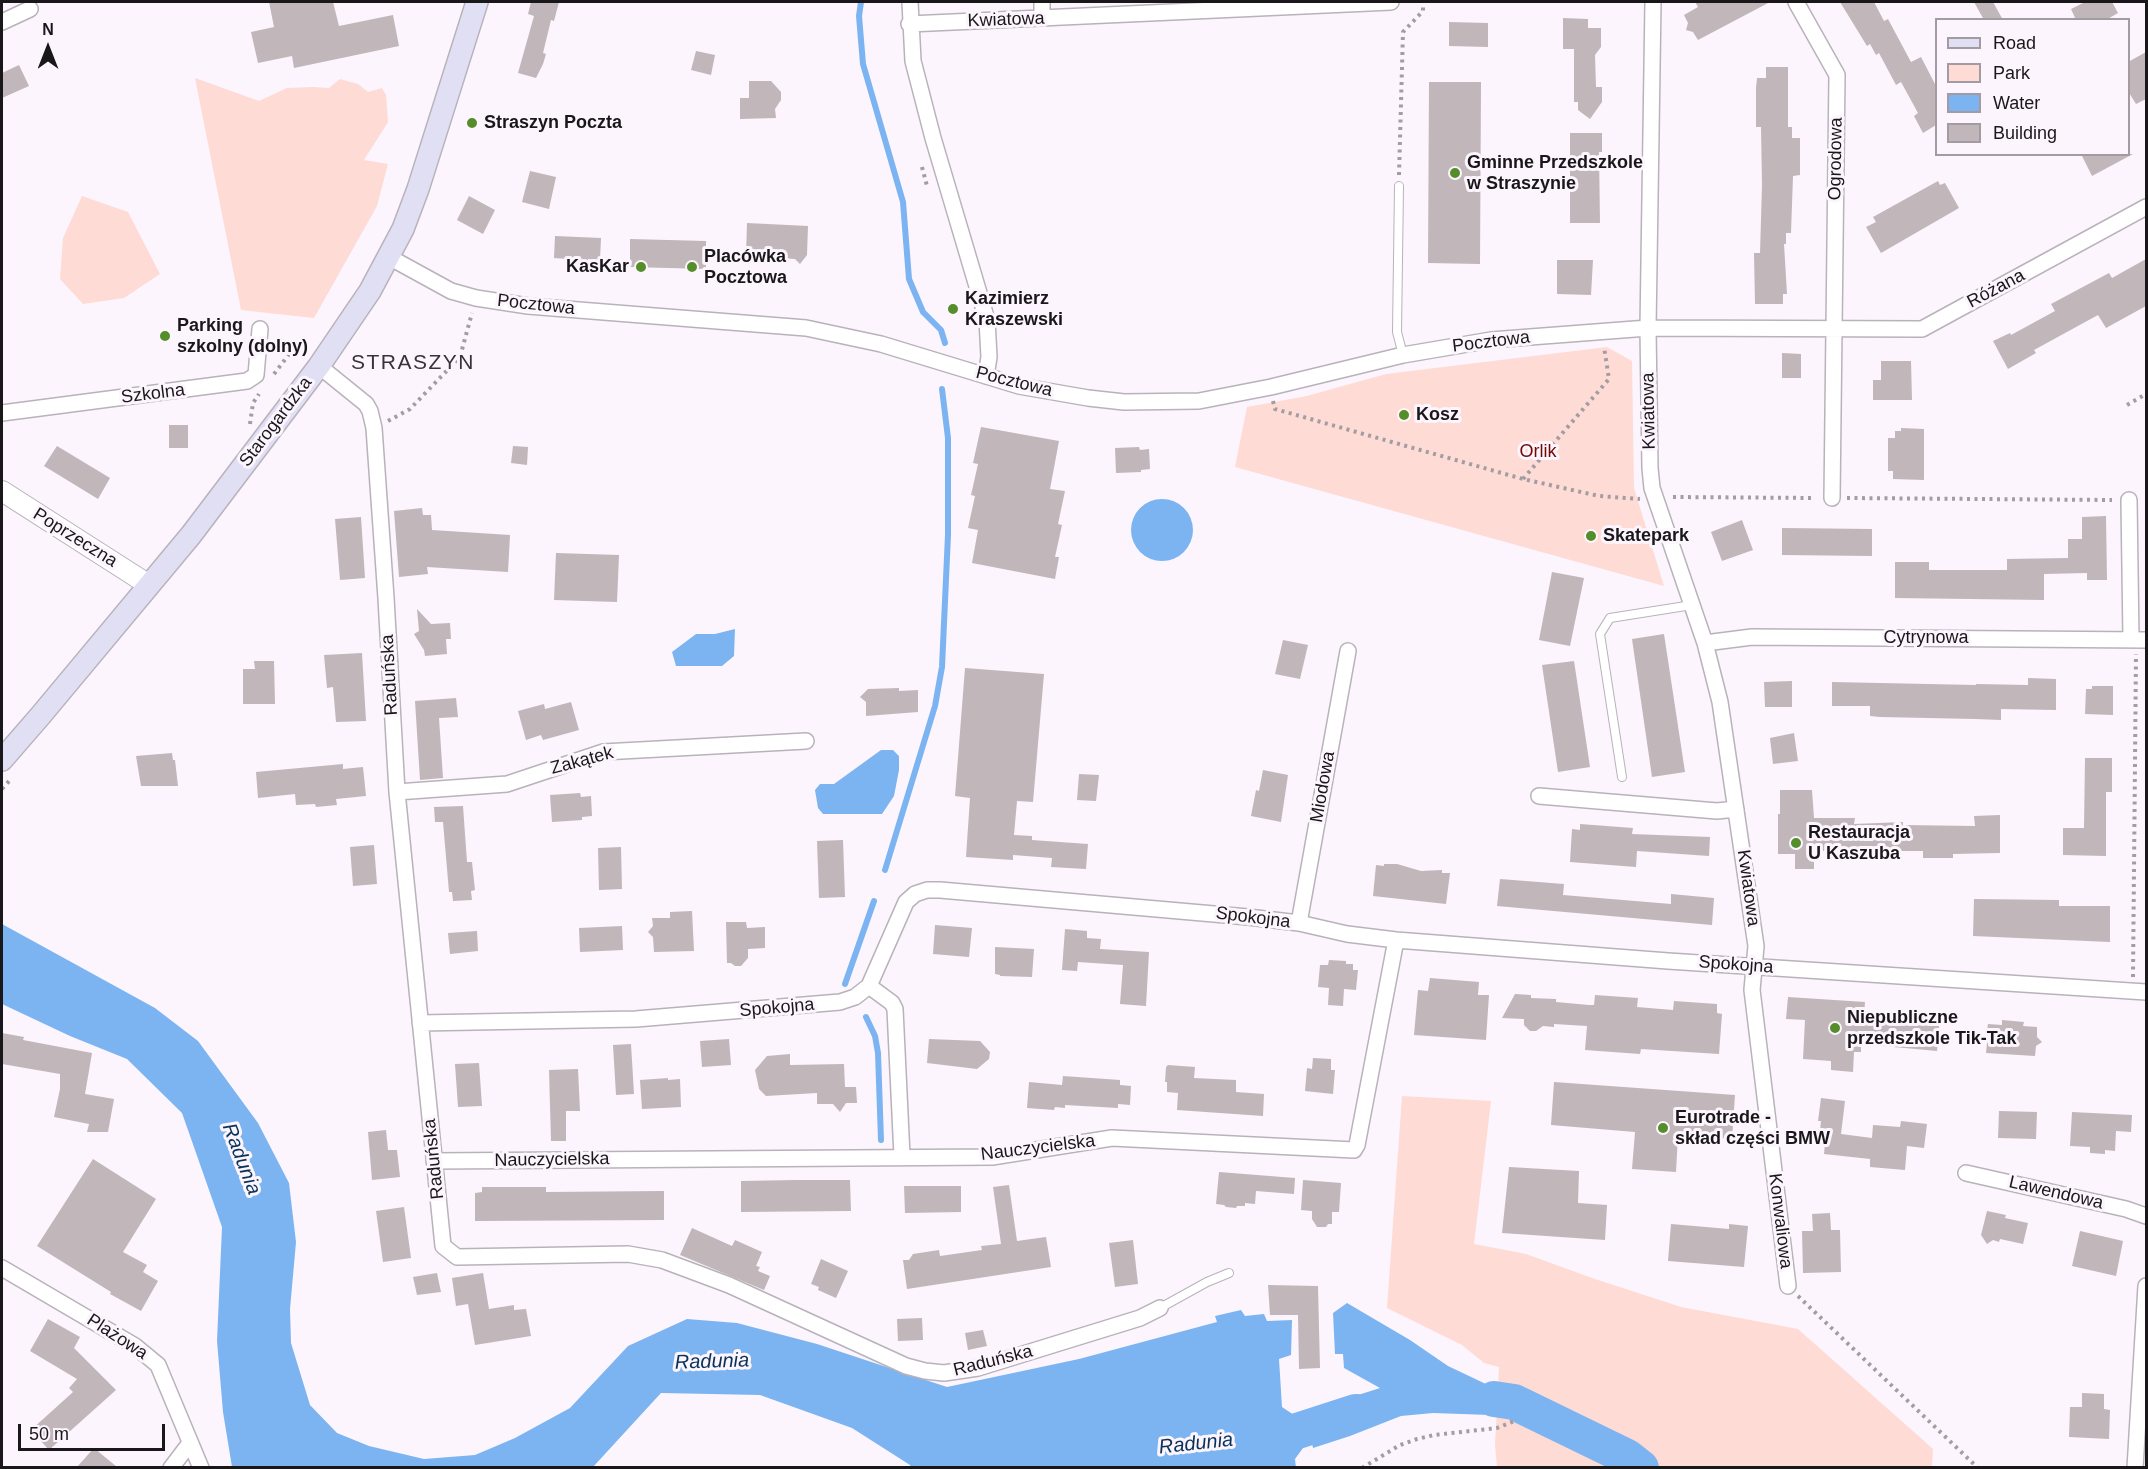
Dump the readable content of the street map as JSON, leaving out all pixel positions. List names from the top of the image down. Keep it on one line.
{"streets":{"main road":["Starogardzka"],"street":["Kwiatowa","Ogrodowa","Różana","Pocztowa","Szkolna","Poprzeczna","Cytrynowa","Raduńska","Zakątek","Miodowa","Spokojna","Nauczycielska","Lawendowa","Konwaliowa","Plażowa"]},"crossings":[["Kwiatowa","Różana"],["Kwiatowa","Pocztowa"],["Kwiatowa","Cytrynowa"],["Kwiatowa","Spokojna"],["Kwiatowa","Konwaliowa"],["Ogrodowa","Różana"],["Różana","Pocztowa"],["Pocztowa","Starogardzka"],["Starogardzka","Poprzeczna"],["Starogardzka","Raduńska"],["Raduńska","Zakątek"],["Raduńska","Spokojna"],["Raduńska","Nauczycielska"],["Miodowa","Spokojna"],["Spokojna","Nauczycielska"],["Spokojna","Konwaliowa"]],"districts":["STRASZYN"],"water":["Radunia"],"parks":["Orlik"],"places":["Straszyn Poczta","Gminne Przedszkole w Straszynie","KasKar","Placówka Pocztowa","Kazimierz Kraszewski","Parking szkolny (dolny)","Kosz","Skatepark","Restauracja U Kaszuba","Niepubliczne przedszkole Tik-Tak","Eurotrade - skład części BMW"],"legend":["Road","Park","Water","Building"],"scale_bar":"50 m","north":"top"}
